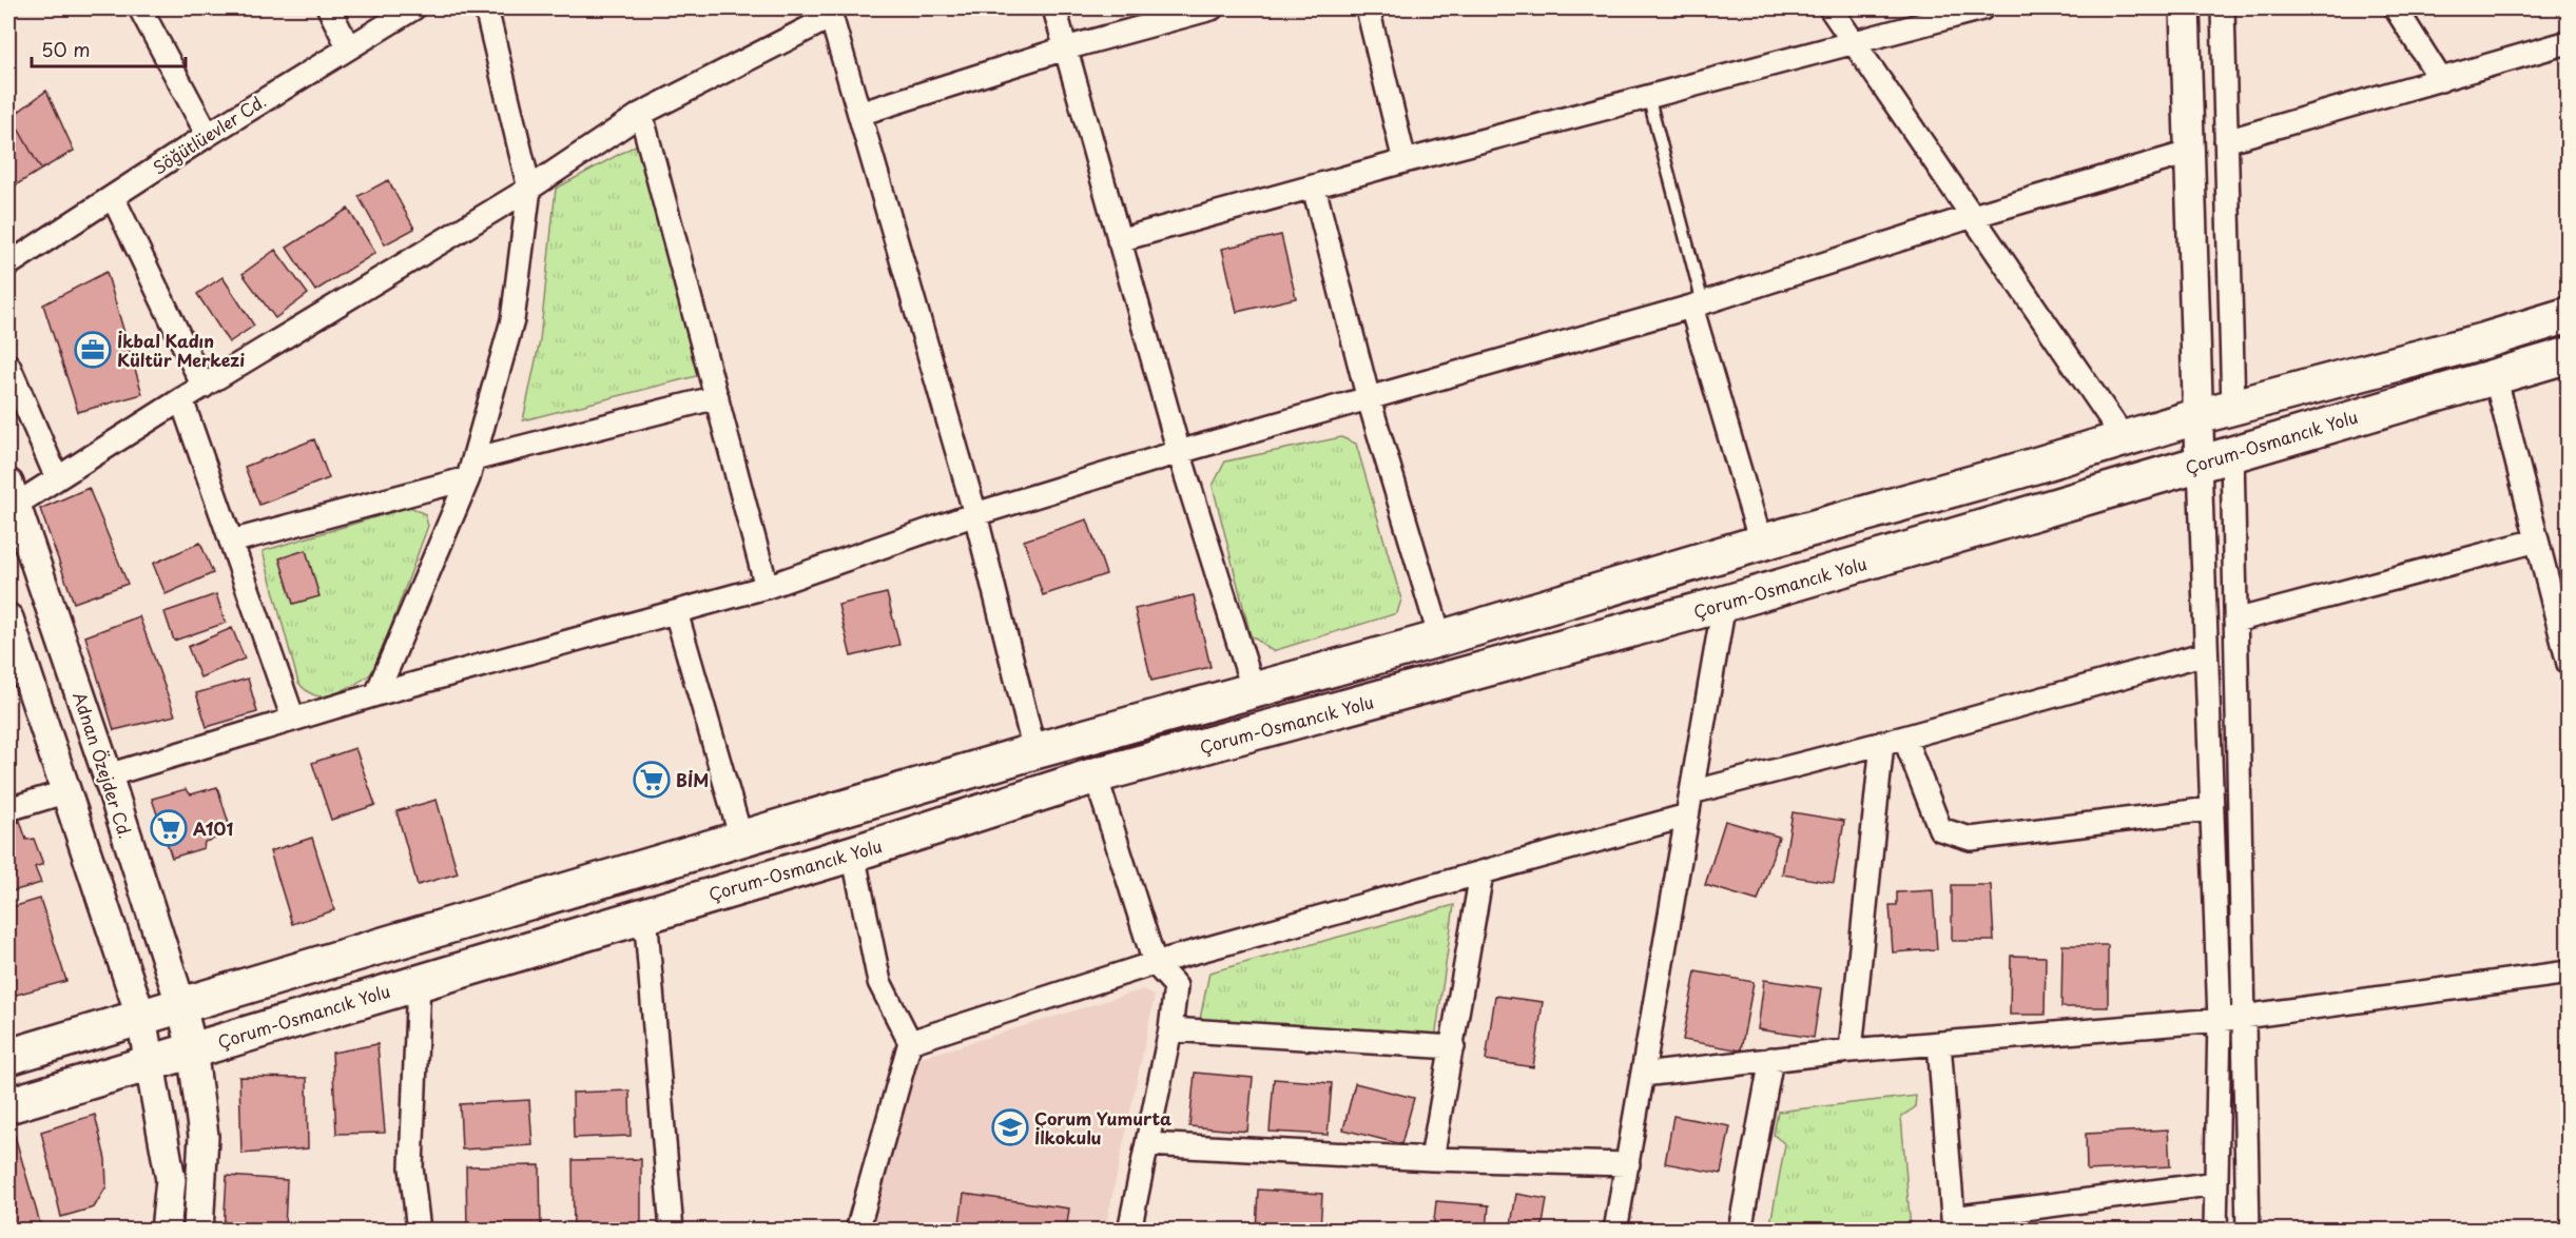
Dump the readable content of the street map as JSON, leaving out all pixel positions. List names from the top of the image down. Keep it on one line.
{"streets":{"highway":["Çorum-Osmancık Yolu"],"street":["Söğütlüevler Cd.","Adnan Özejder Cd."]},"crossings":[["Çorum-Osmancık Yolu","Adnan Özejder Cd."]],"places":{"office":["İkbal Kadın Kültür Merkezi"],"supermarket":["BİM","A101"],"school or university":["Çorum Yumurta İlkokulu"]},"scale_bar":"50 m"}
